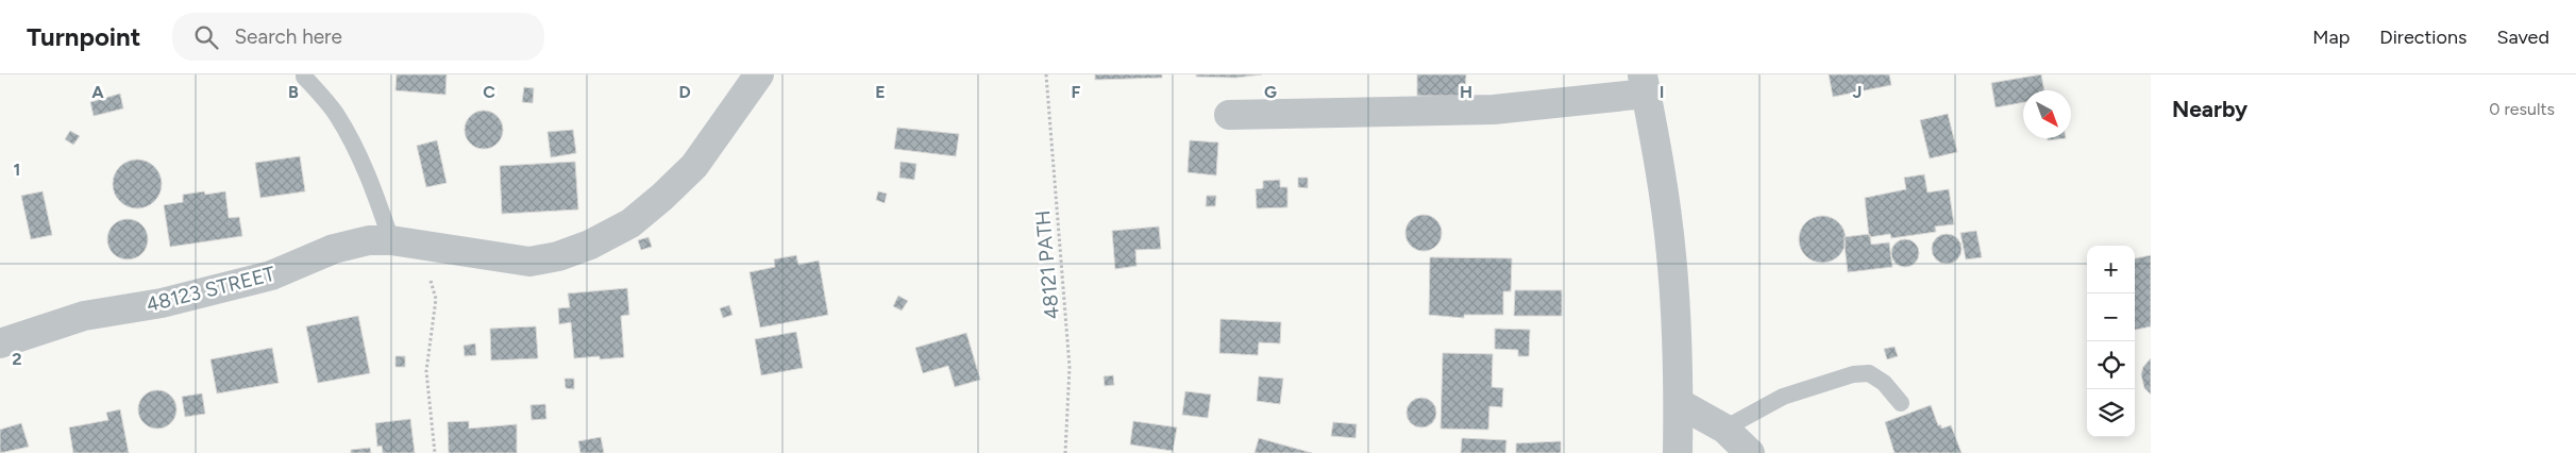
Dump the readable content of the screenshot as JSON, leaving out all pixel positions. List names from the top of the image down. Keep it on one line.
{"streets":{"street":["48123 STREET"],"path":["48121 PATH"]},"north":"bottom right","page":{"header":"Turnpoint","search":"Search here","nav":["Map","Directions","Saved"],"heading":["Nearby","0 results"],"map_buttons":["+","−"]},"grid":{"columns":["A","B","C","D","E","F","G","H","I","J"],"rows":["1","2"]}}
